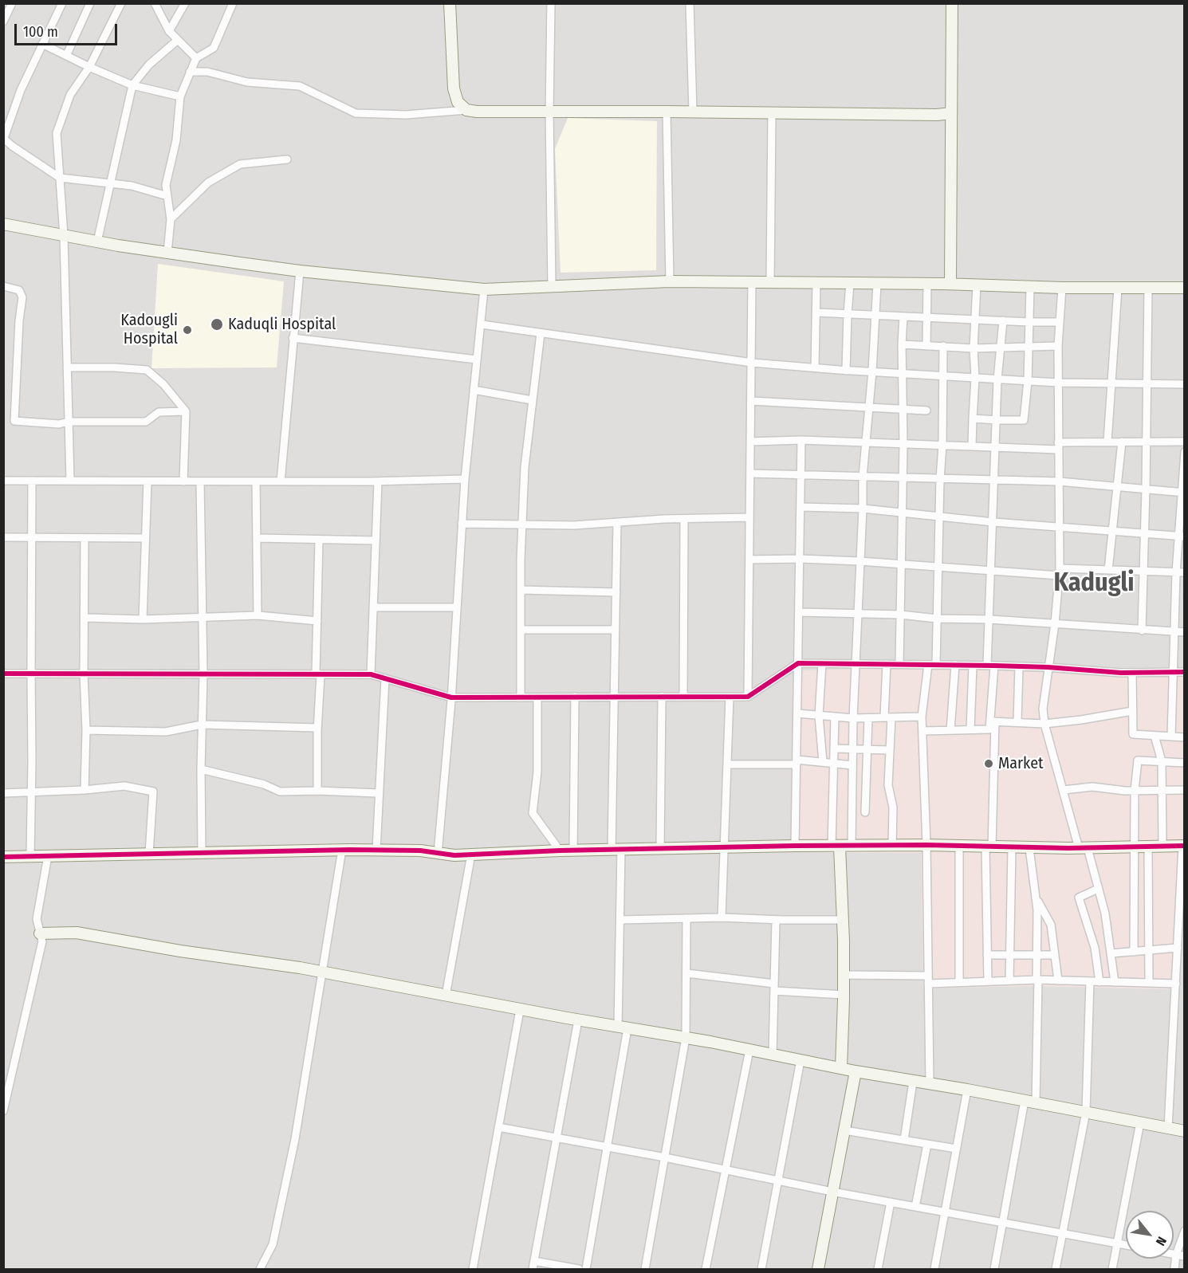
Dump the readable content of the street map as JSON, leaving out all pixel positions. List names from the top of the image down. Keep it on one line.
{"districts":["Kadugli"],"places":["Kaduqli Hospital","Kadougli Hospital","Market"],"scale_bar":"100 m","north":"bottom right"}
